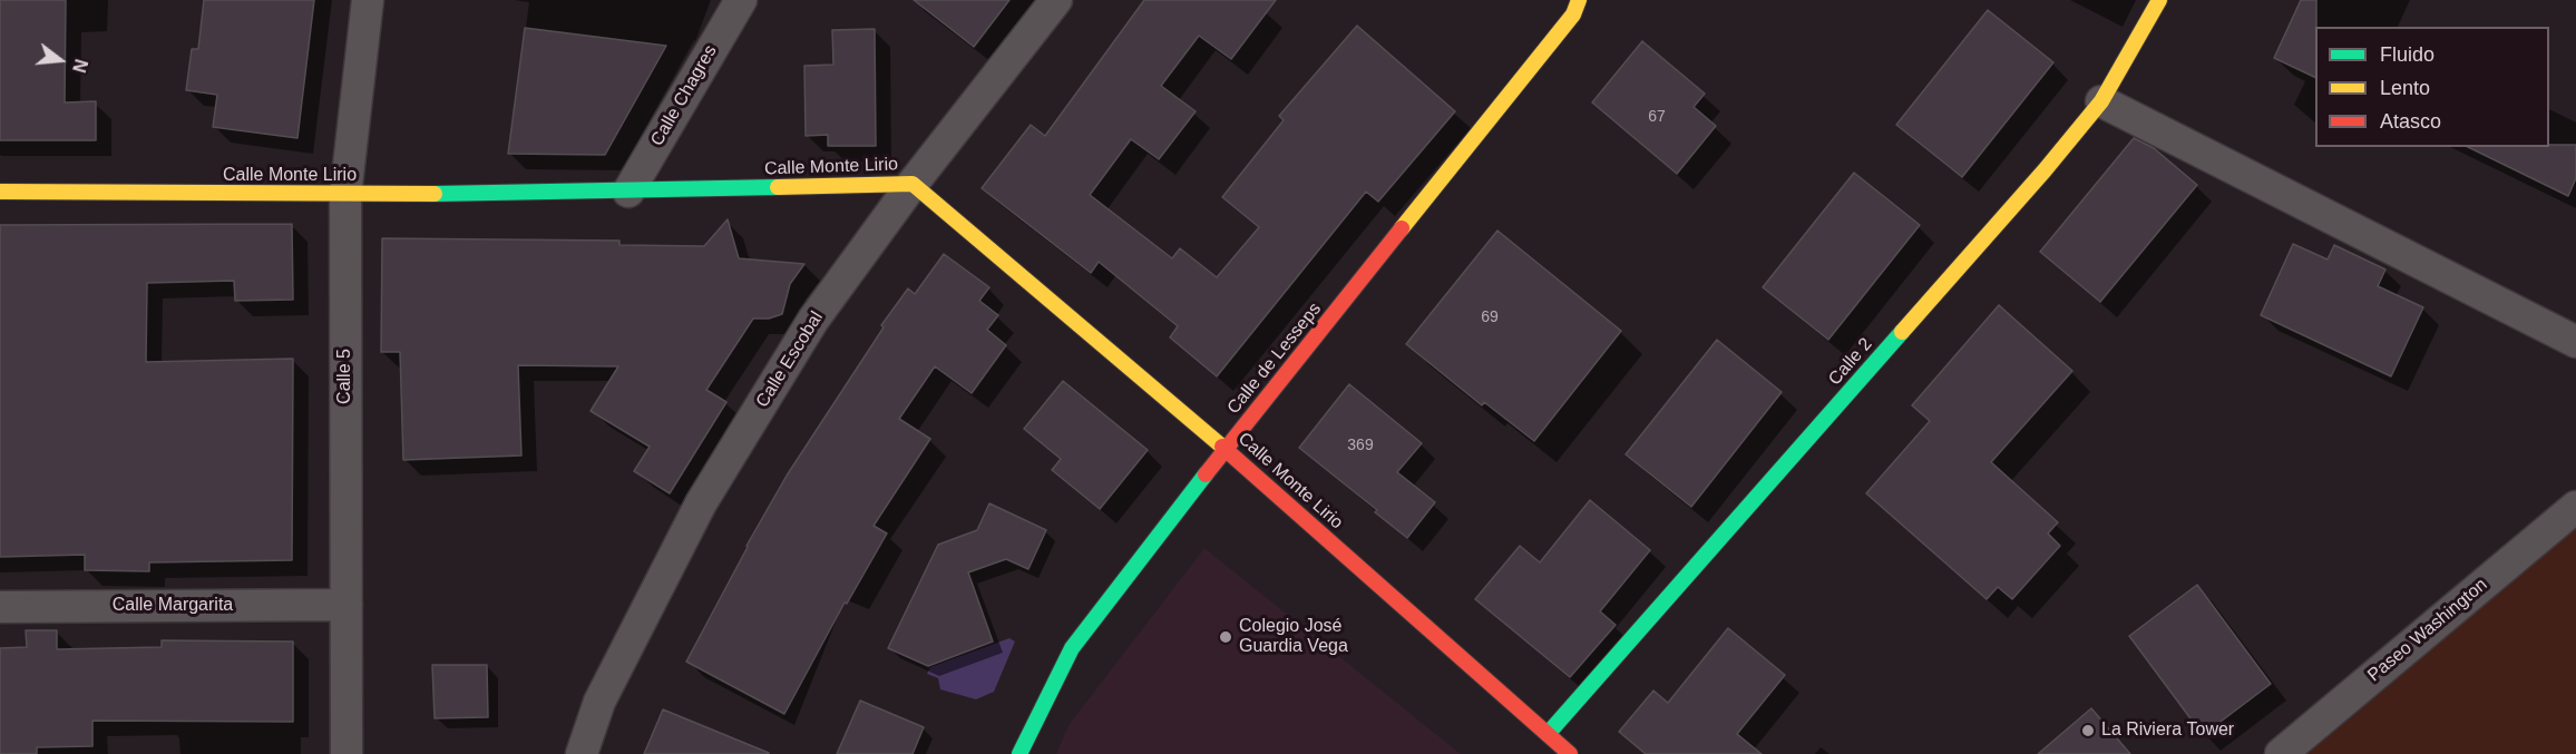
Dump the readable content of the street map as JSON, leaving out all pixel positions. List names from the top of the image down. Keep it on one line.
{"streets":{"street":["Calle Chagres","Calle Monte Lirio","Calle de Lesseps","Calle Escobal","Calle 2","Calle 5","Calle Margarita","Paseo Washington"]},"crossings":[["Calle Chagres","Calle Monte Lirio"],["Calle Monte Lirio","Calle de Lesseps"],["Calle Monte Lirio","Calle Escobal"],["Calle Monte Lirio","Calle 2"],["Calle Monte Lirio","Calle 5"],["Calle 5","Calle Margarita"]],"places":["Colegio José Guardia Vega","La Riviera Tower"],"house_numbers":["67","69","369"],"legend":["Fluido","Lento","Atasco"],"north":"right"}
